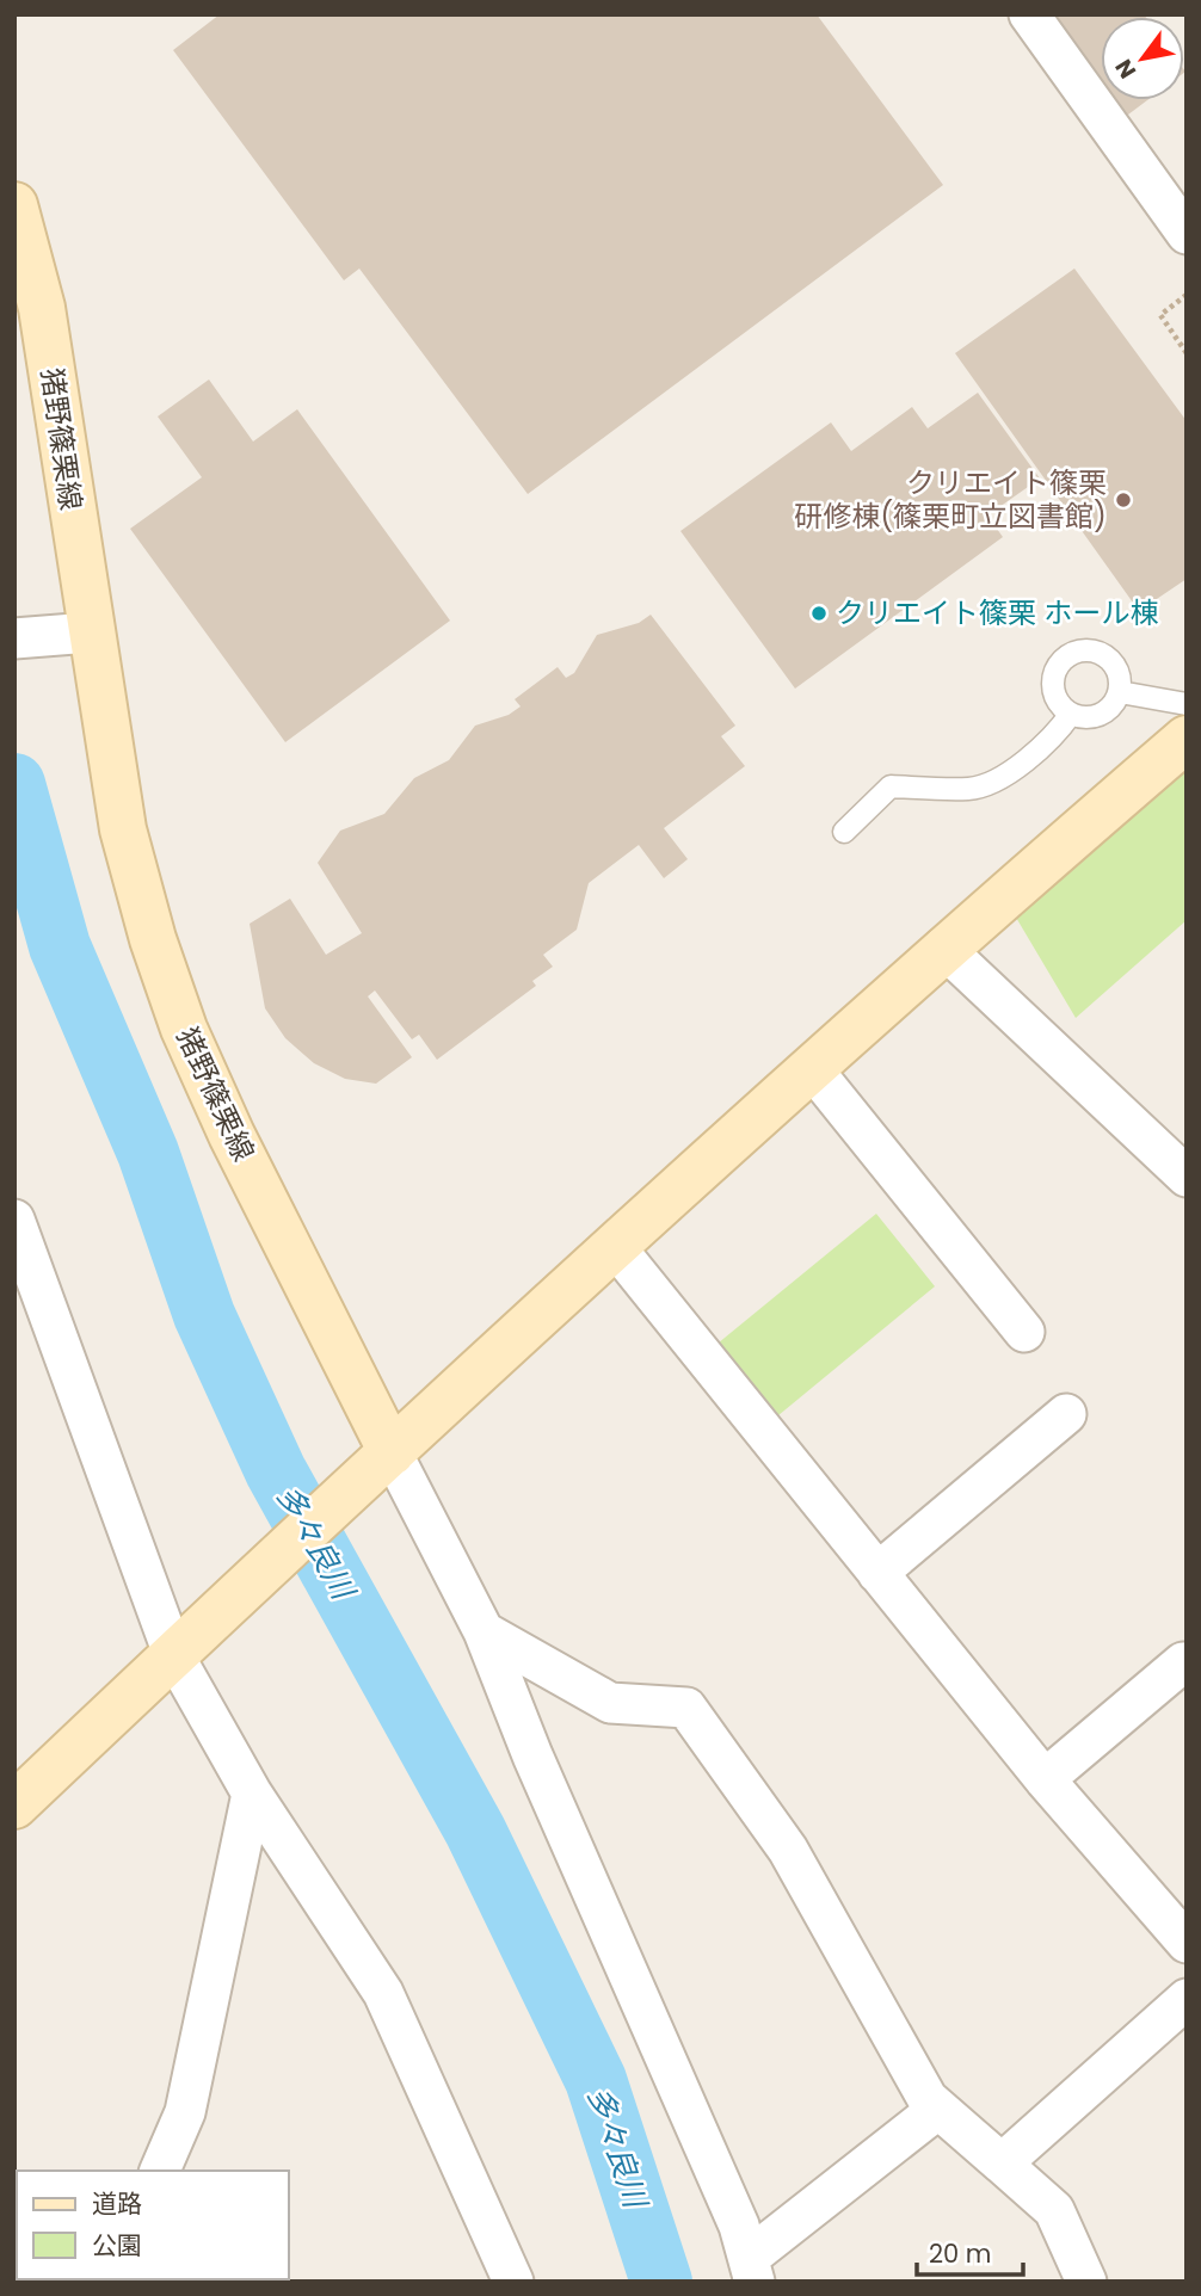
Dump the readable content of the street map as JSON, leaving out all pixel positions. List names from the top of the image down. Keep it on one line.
{"streets":{"main road":["猪野篠栗線"]},"water":["多々良川"],"places":["クリエイト篠栗 研修棟(篠栗町立図書館)","クリエイト篠栗 ホール棟"],"legend":["道路","公園"],"scale_bar":"20 m","north":"bottom left"}
